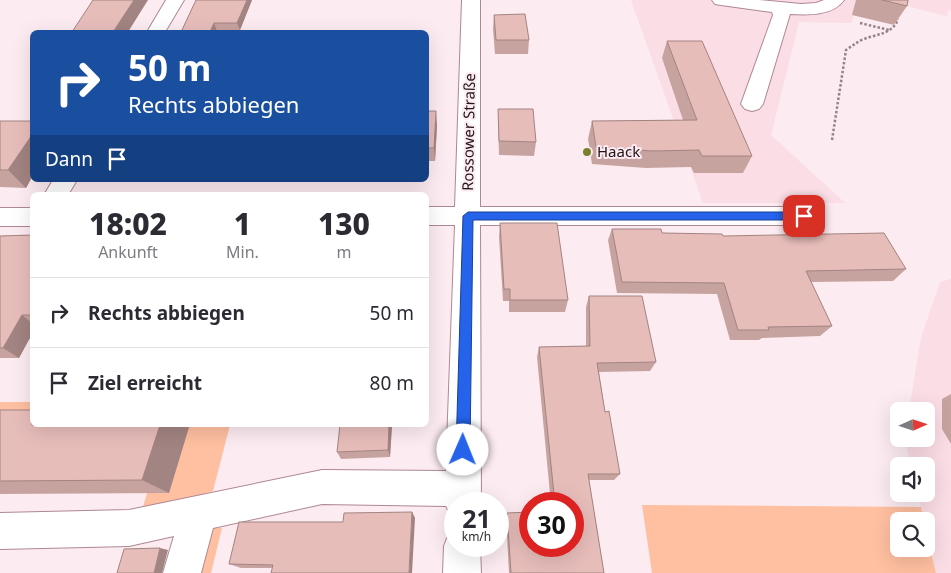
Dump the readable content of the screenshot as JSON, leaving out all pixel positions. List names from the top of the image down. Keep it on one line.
{"streets":{"street":["Rossower Straße"]},"places":["Haack"],"north":"right","page":{"turn":["50 m","Rechts abbiegen"],"then":"Dann","eta":["18:02","Ankunft","1","Min.","130","m"],"list":[{"name":"Rechts abbiegen","value":"50 m"},{"name":"Ziel erreicht","value":"80 m"}],"speed":"21 km/h","limit":"30"}}
